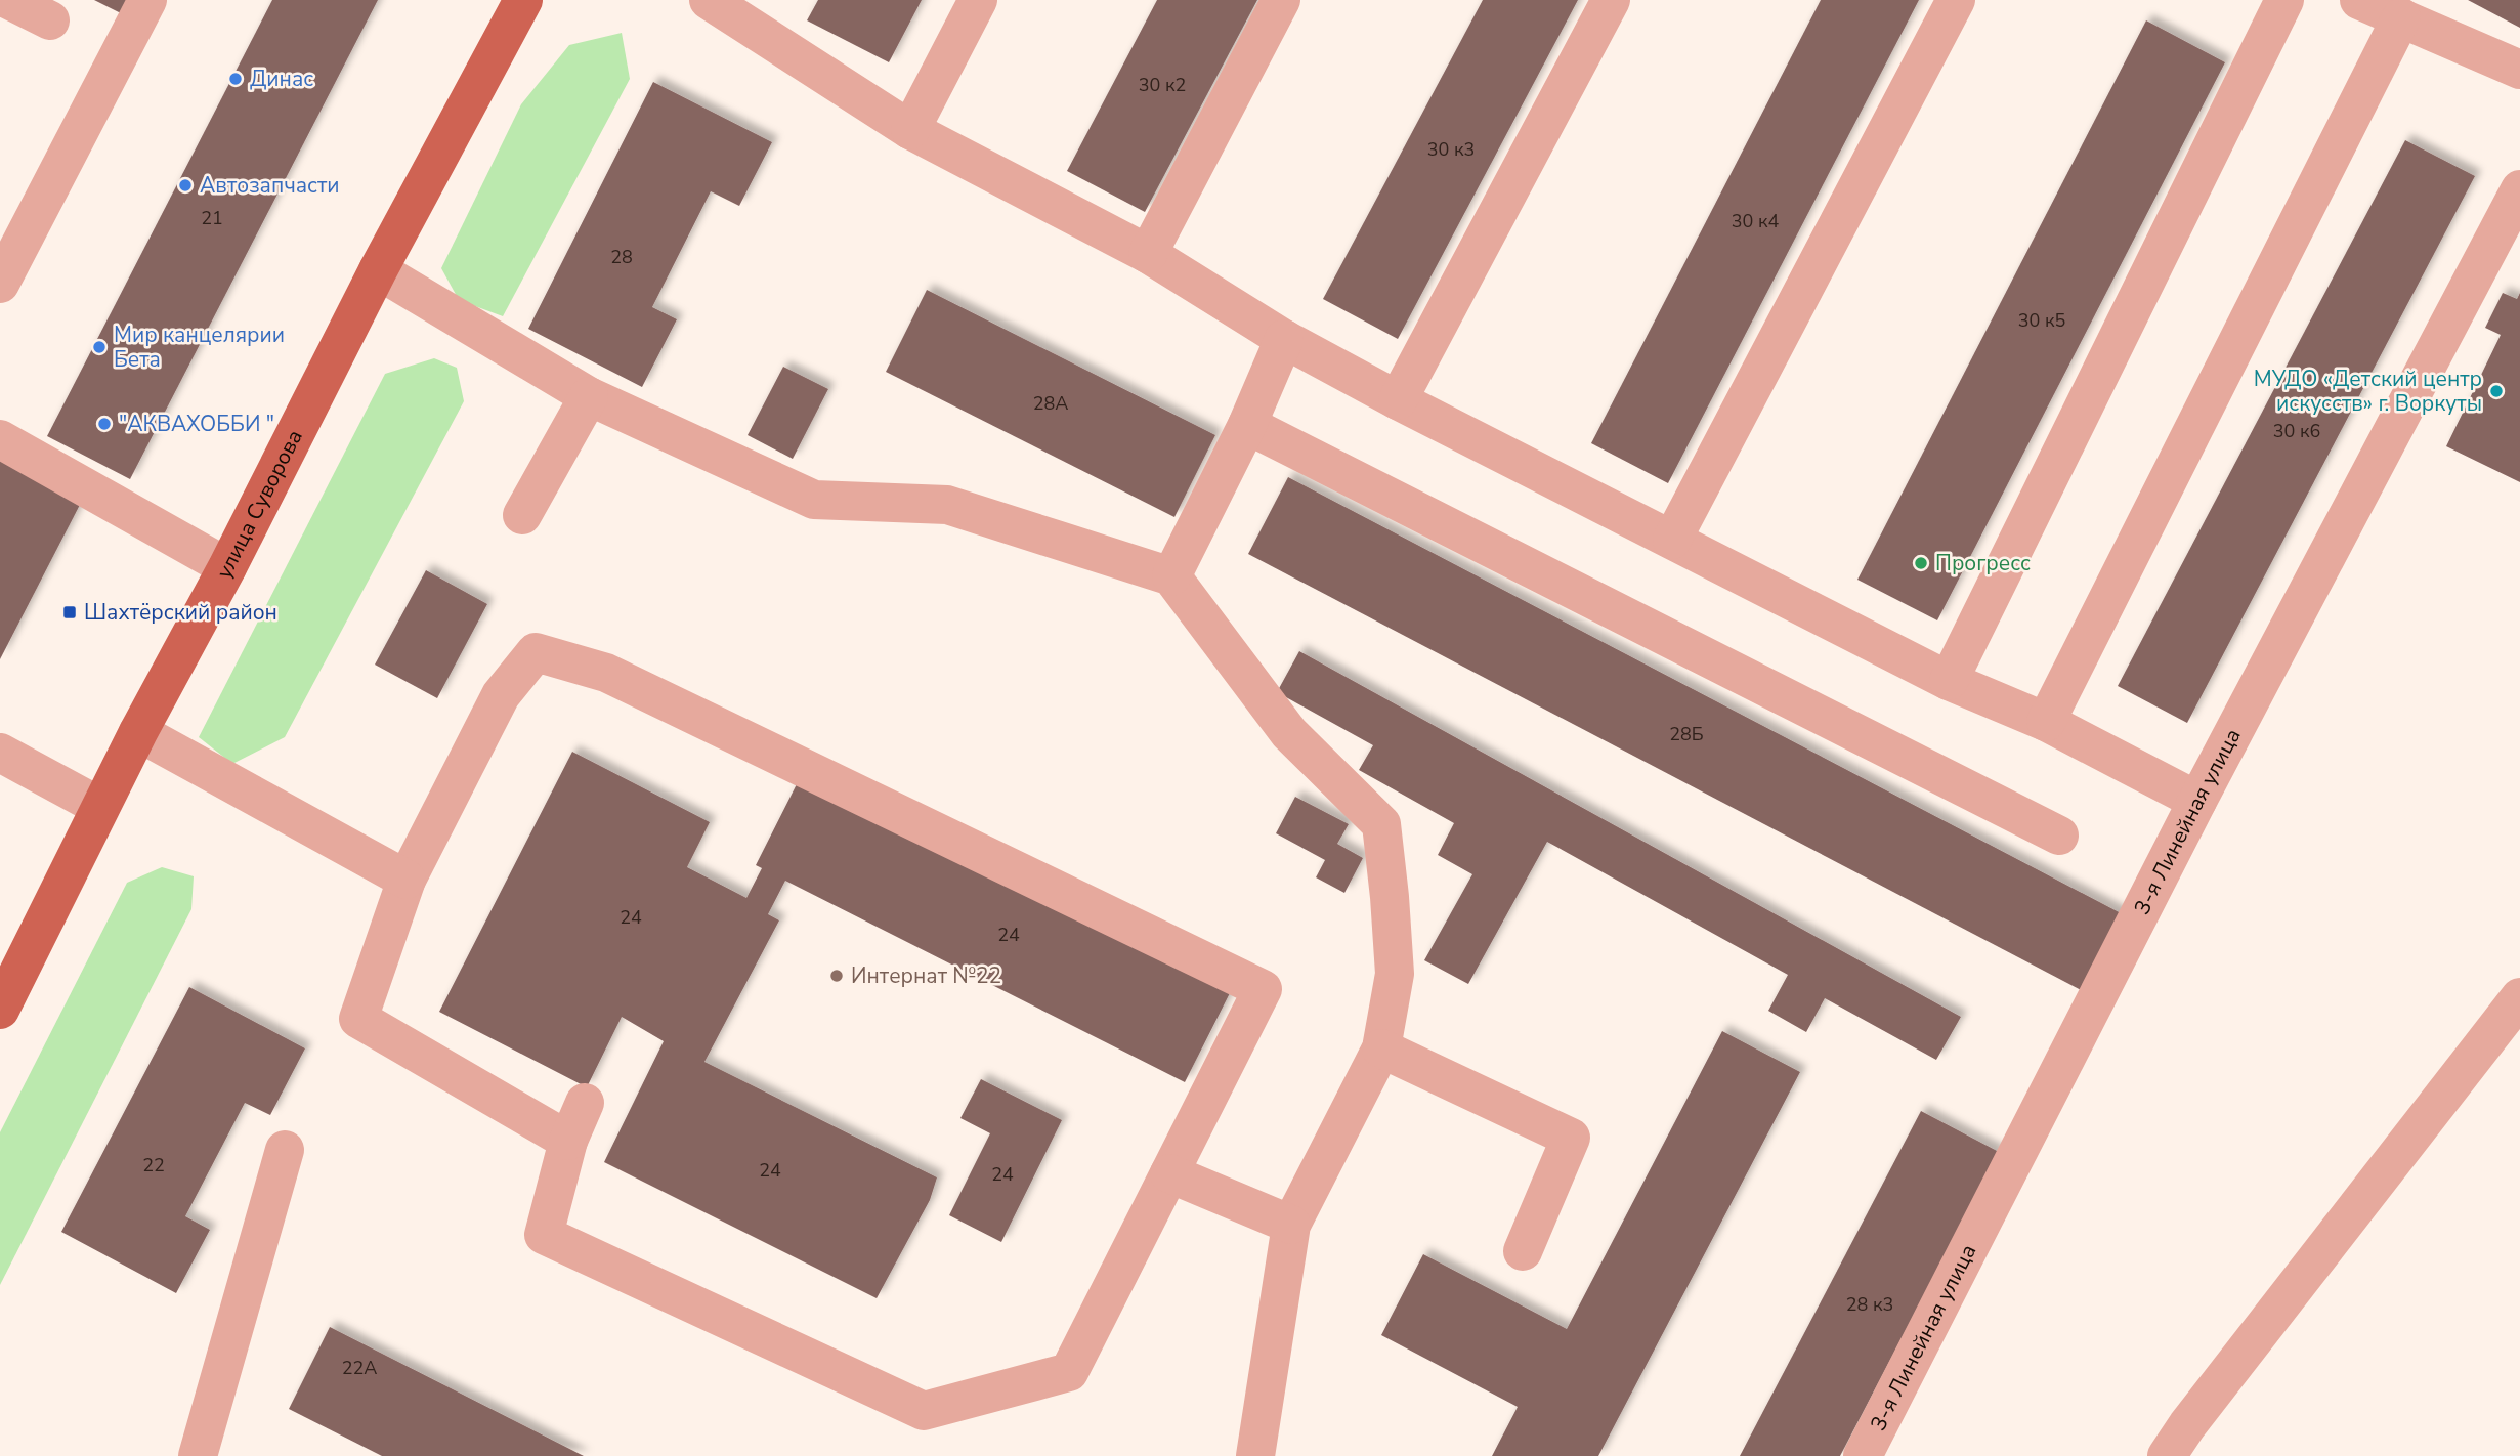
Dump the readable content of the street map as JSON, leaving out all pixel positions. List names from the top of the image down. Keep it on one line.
{"streets":{"main road":["улица Суворова"],"lane":["3-я Линейная улица"]},"places":{"other":["Динас","Автозапчасти","Мир канцелярии Бета","МУДО «Детский центр искусств» г. Воркуты","\"АКВАХОББИ \"","Прогресс","Интернат №22"],"transit":["Шахтёрский район"]},"house_numbers":["30 к2","30 к3","21","30 к4","28","30 к5","28А","30 к6","28Б","24","24","22","24","24","28 к3","22А"]}
